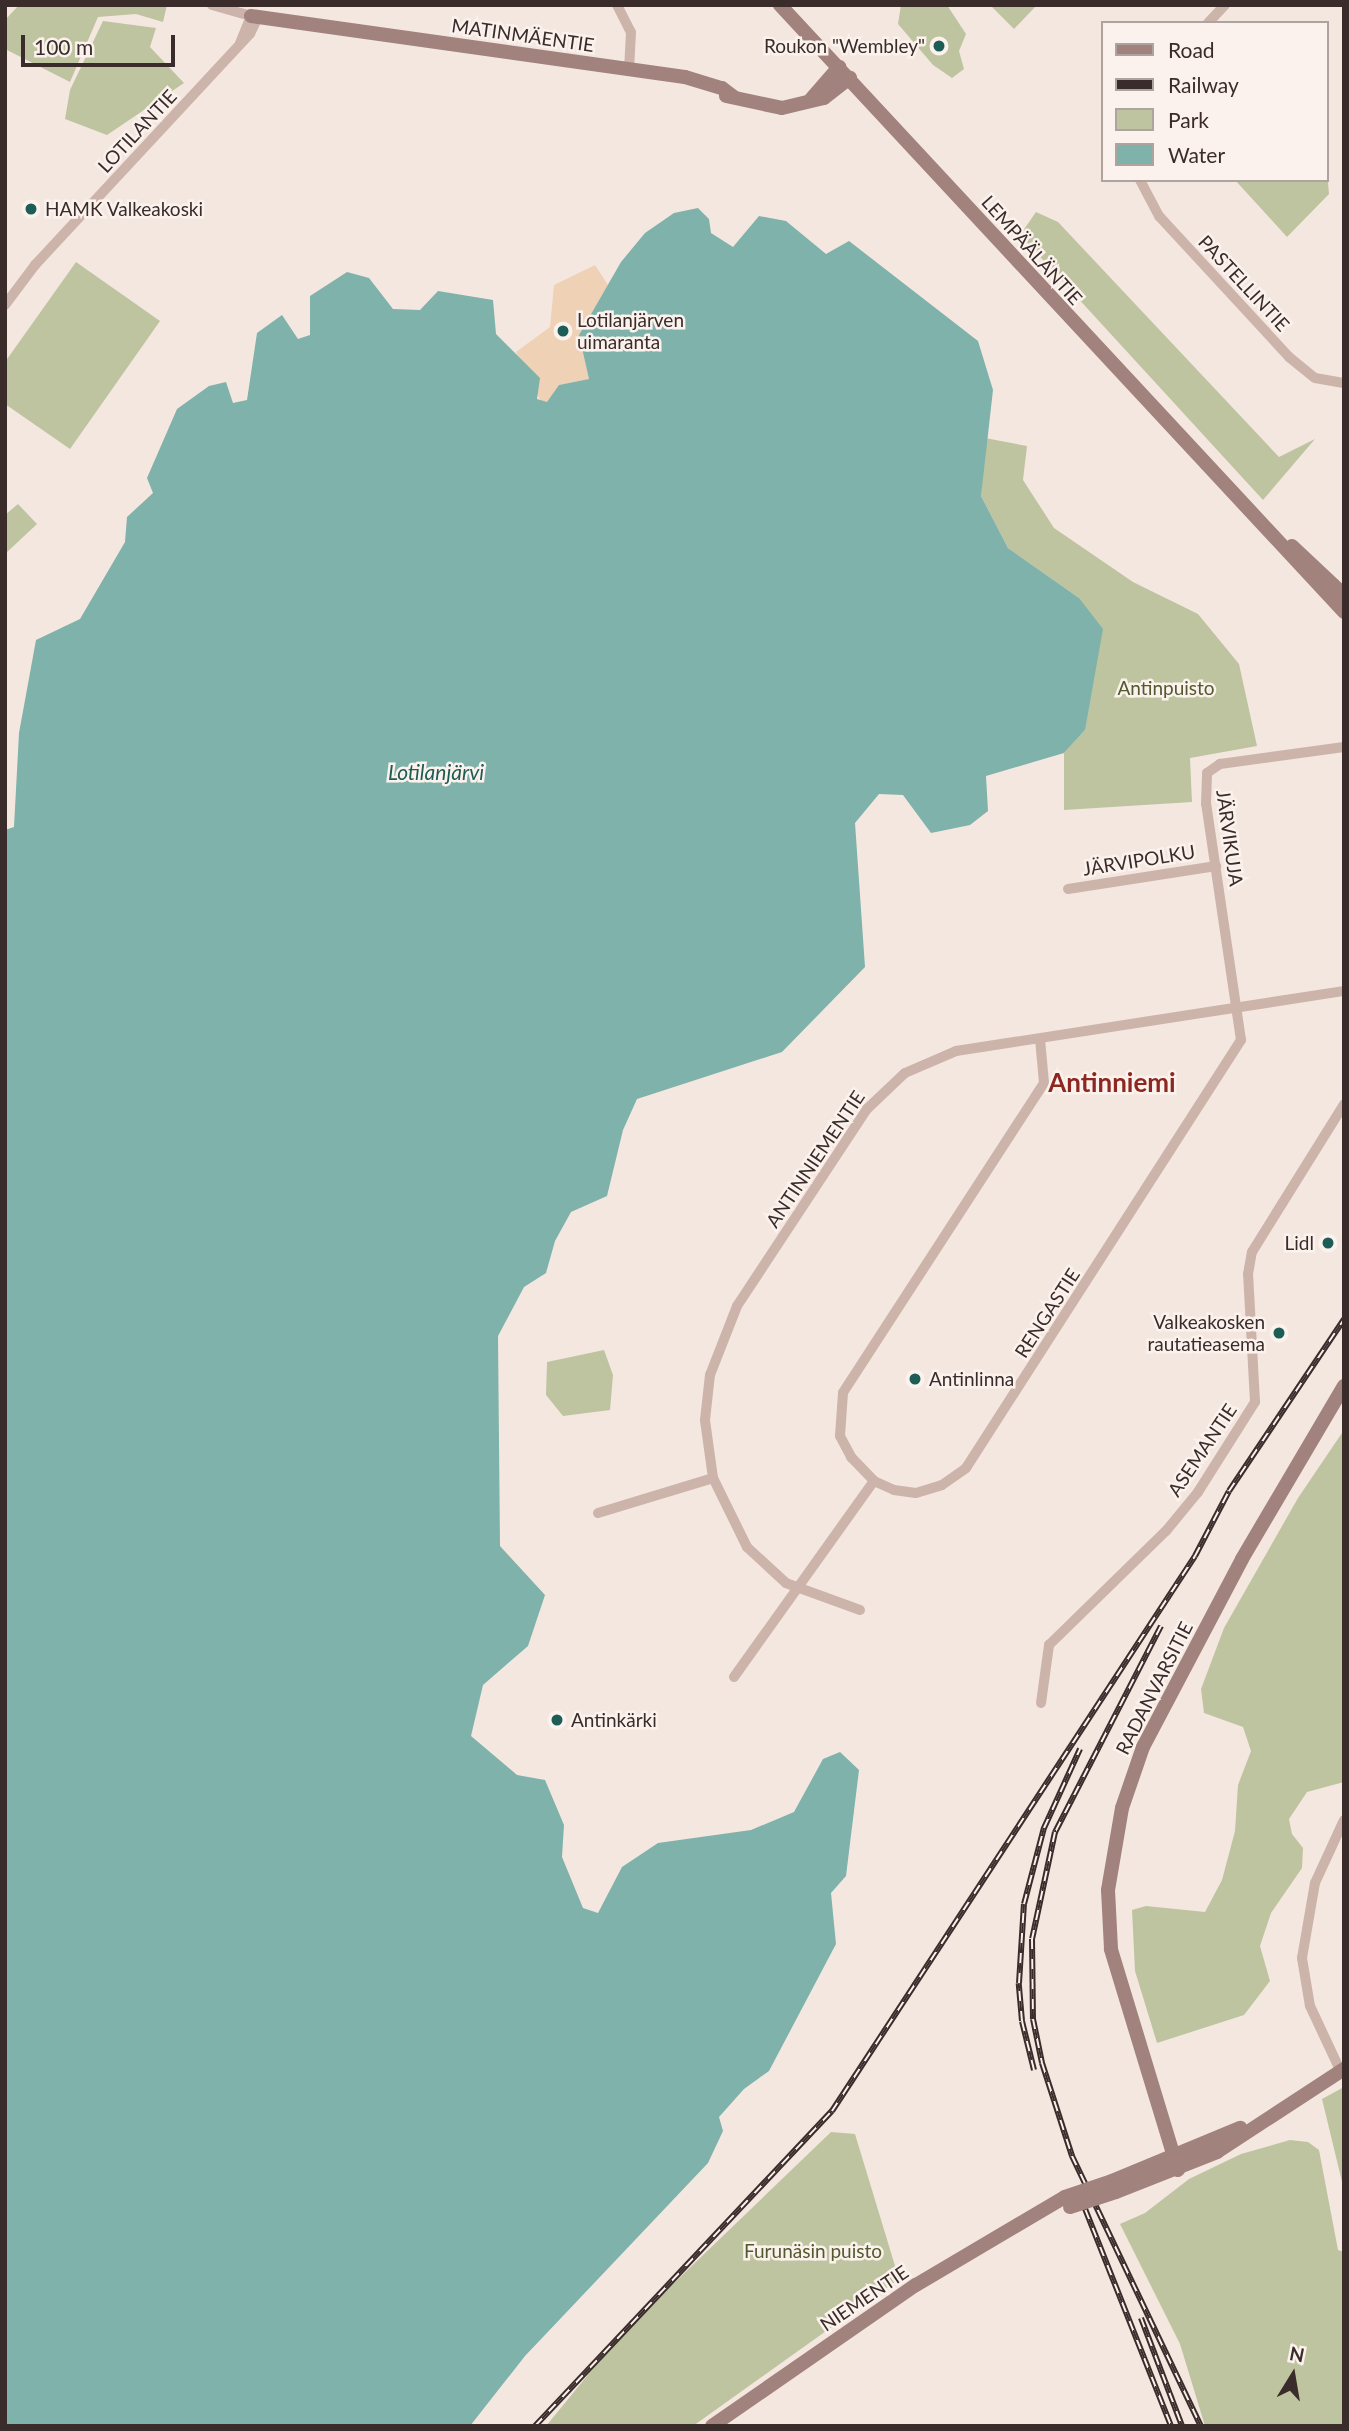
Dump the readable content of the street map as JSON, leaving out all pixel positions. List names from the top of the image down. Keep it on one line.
{"streets":{"main road":["MATINMÄENTIE","LEMPÄÄLÄNTIE","RADANVARSITIE","NIEMENTIE"],"street":["LOTILANTIE","PASTELLINTIE","JÄRVIKUJA","JÄRVIPOLKU","ANTINNIEMENTIE","RENGASTIE","ASEMANTIE"]},"crossings":[["MATINMÄENTIE","LOTILANTIE"],["MATINMÄENTIE","LEMPÄÄLÄNTIE"],["JÄRVIKUJA","JÄRVIPOLKU"],["JÄRVIKUJA","ANTINNIEMENTIE"],["JÄRVIKUJA","RENGASTIE"],["ANTINNIEMENTIE","RENGASTIE"],["RADANVARSITIE","NIEMENTIE"]],"districts":["Antinniemi"],"water":["Lotilanjärvi"],"parks":["Antinpuisto","Furunäsin puisto"],"places":["Roukon \"Wembley\"","HAMK Valkeakoski","Lotilanjärven uimaranta","Lidl","Valkeakosken rautatieasema","Antinlinna","Antinkärki"],"legend":["Road","Railway","Park","Water"],"scale_bar":"100 m","north":"top"}
